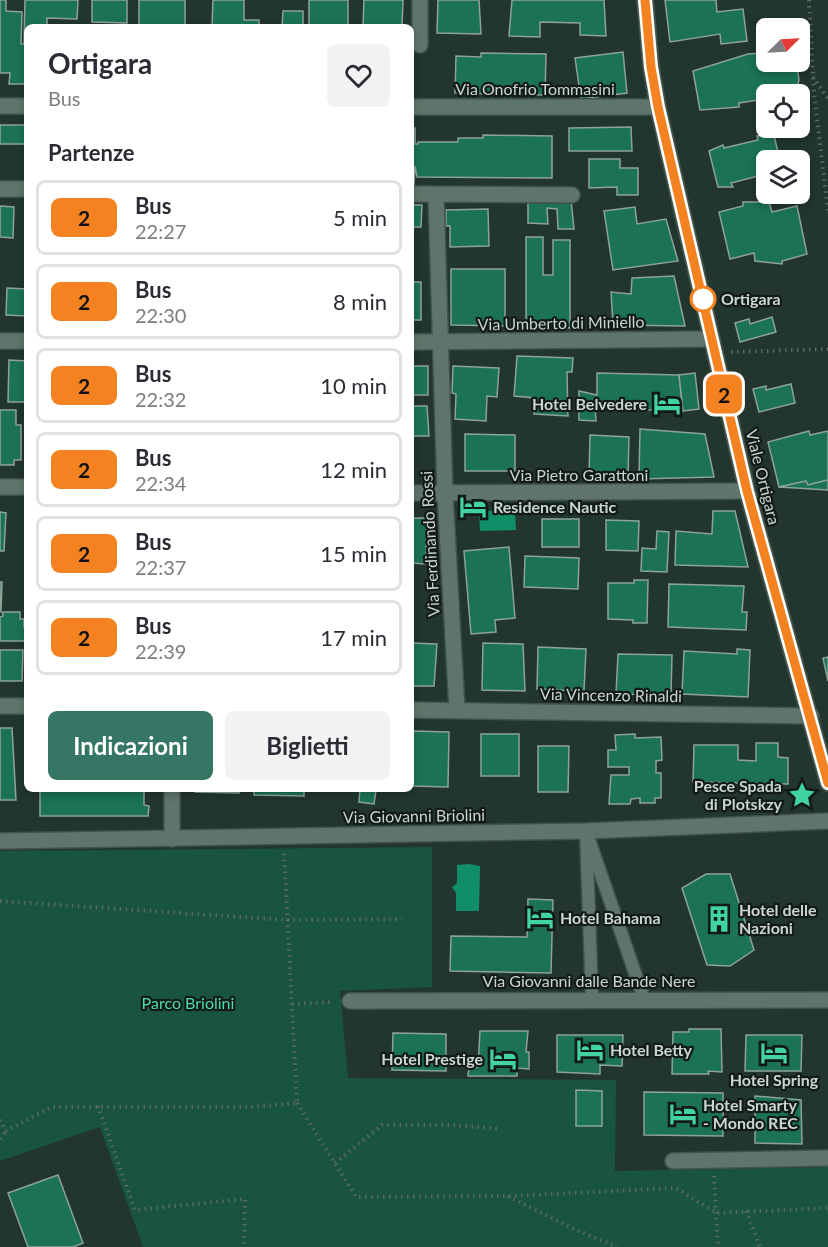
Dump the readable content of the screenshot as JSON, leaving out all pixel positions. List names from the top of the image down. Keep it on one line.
{"streets":{"street":["Via Onofrio Tommasini","Via Umberto di Miniello","Via Pietro Garattoni","Viale Ortigara","Via Ferdinando Rossi","Via Vincenzo Rinaldi","Via Giovanni Briolini","Via Giovanni dalle Bande Nere"]},"crossings":[["Via Onofrio Tommasini","Viale Ortigara"],["Via Umberto di Miniello","Viale Ortigara"],["Via Umberto di Miniello","Via Ferdinando Rossi"],["Via Pietro Garattoni","Viale Ortigara"],["Via Pietro Garattoni","Via Ferdinando Rossi"],["Viale Ortigara","Via Vincenzo Rinaldi"],["Via Ferdinando Rossi","Via Vincenzo Rinaldi"]],"parks":["Parco Briolini"],"places":{"other":["Ortigara"],"hotel":["Hotel Belvedere","Residence Nautic","Hotel Bahama","Hotel Betty","Hotel Spring","Hotel Prestige","Hotel Smarty - Mondo REC"],"place":["Pesce Spada di Plotskzy"],"building":["Hotel delle Nazioni"]},"lines":["bus line 2"],"north":"top right","page":{"on_map":"2","heading":[["Ortigara","Bus"],"Partenze"],"list":[{"mark":"2","name":"Bus","note":"22:27","value":"5 min"},{"mark":"2","name":"Bus","note":"22:30","value":"8 min"},{"mark":"2","name":"Bus","note":"22:32","value":"10 min"},{"mark":"2","name":"Bus","note":"22:34","value":"12 min"},{"mark":"2","name":"Bus","note":"22:37","value":"15 min"},{"mark":"2","name":"Bus","note":"22:39","value":"17 min"}],"buttons":["Indicazioni","Biglietti"]}}
